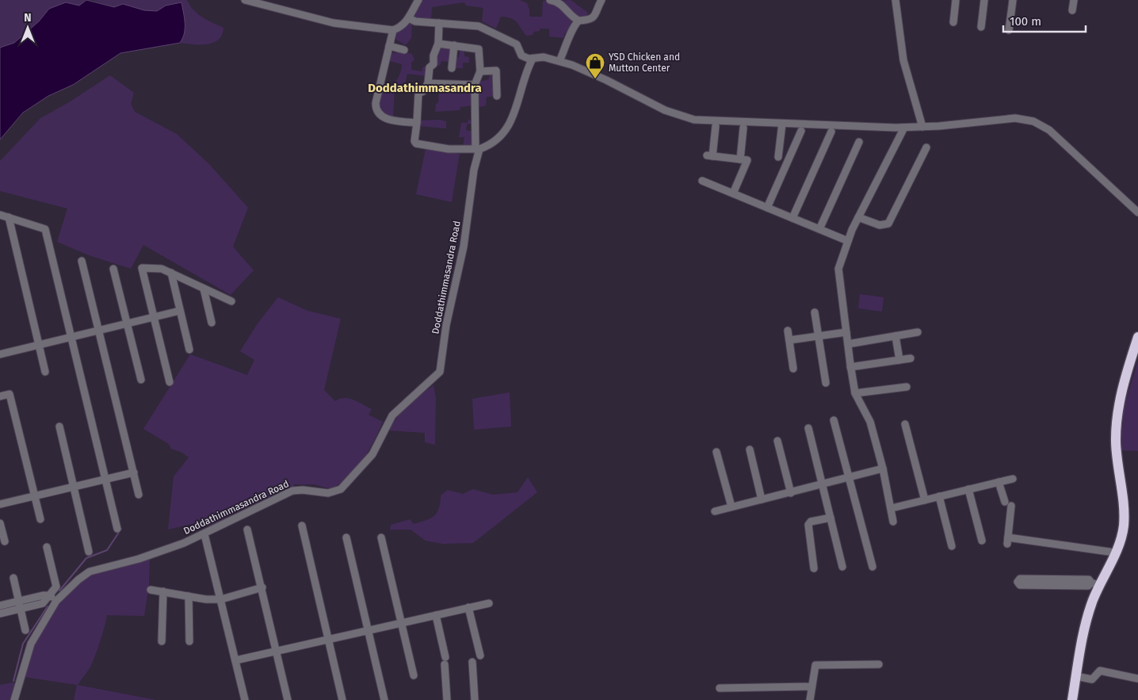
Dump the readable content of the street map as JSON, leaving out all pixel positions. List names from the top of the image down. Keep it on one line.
{"streets":{"street":["Doddathimmasandra Road"]},"districts":["Doddathimmasandra"],"places":{"shop":["YSD Chicken and Mutton Center"]},"scale_bar":"100 m","north":"top"}
